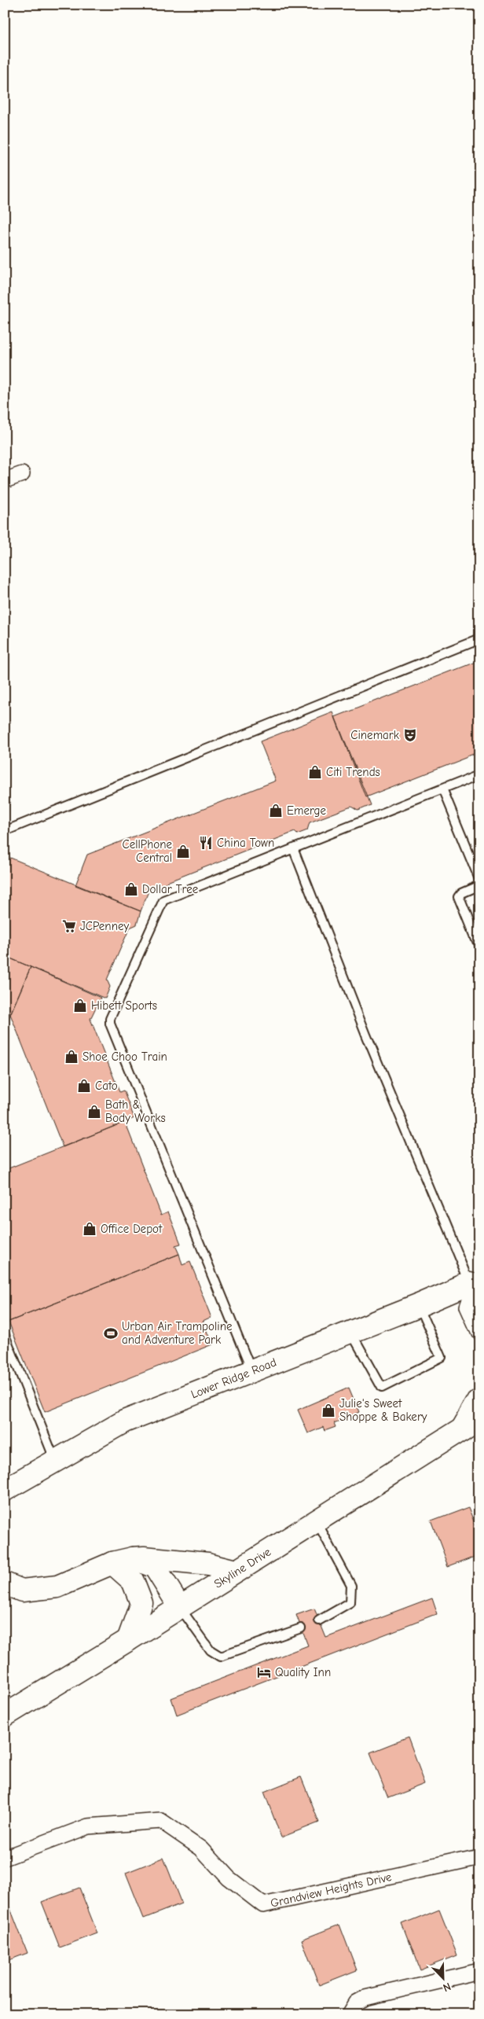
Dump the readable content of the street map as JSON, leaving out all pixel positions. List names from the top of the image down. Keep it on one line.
{"streets":{"main road":["Lower Ridge Road","Skyline Drive"],"street":["Grandview Heights Drive"]},"places":{"theatre":["Cinemark"],"shop":["Citi Trends","Emerge","CellPhone Central","Dollar Tree","Hibett Sports","Shoe Choo Train","Cato","Bath & Body Works","Office Depot","Julie's Sweet Shoppe & Bakery"],"restaurant":["China Town"],"supermarket":["JCPenney"],"sports":["Urban Air Trampoline and Adventure Park"],"hotel":["Quality Inn"]},"north":"bottom right"}
